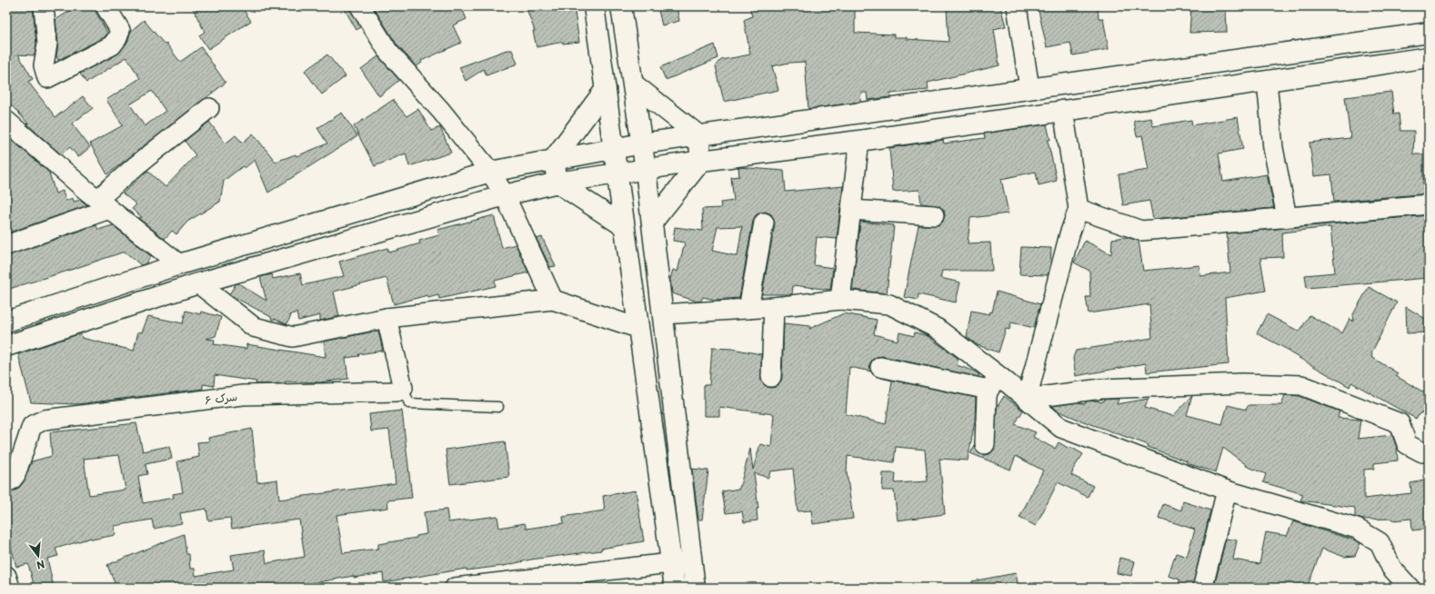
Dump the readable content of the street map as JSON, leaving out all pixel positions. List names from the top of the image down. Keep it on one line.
{"streets":{"street":["سرک ۶"]},"north":"bottom"}
